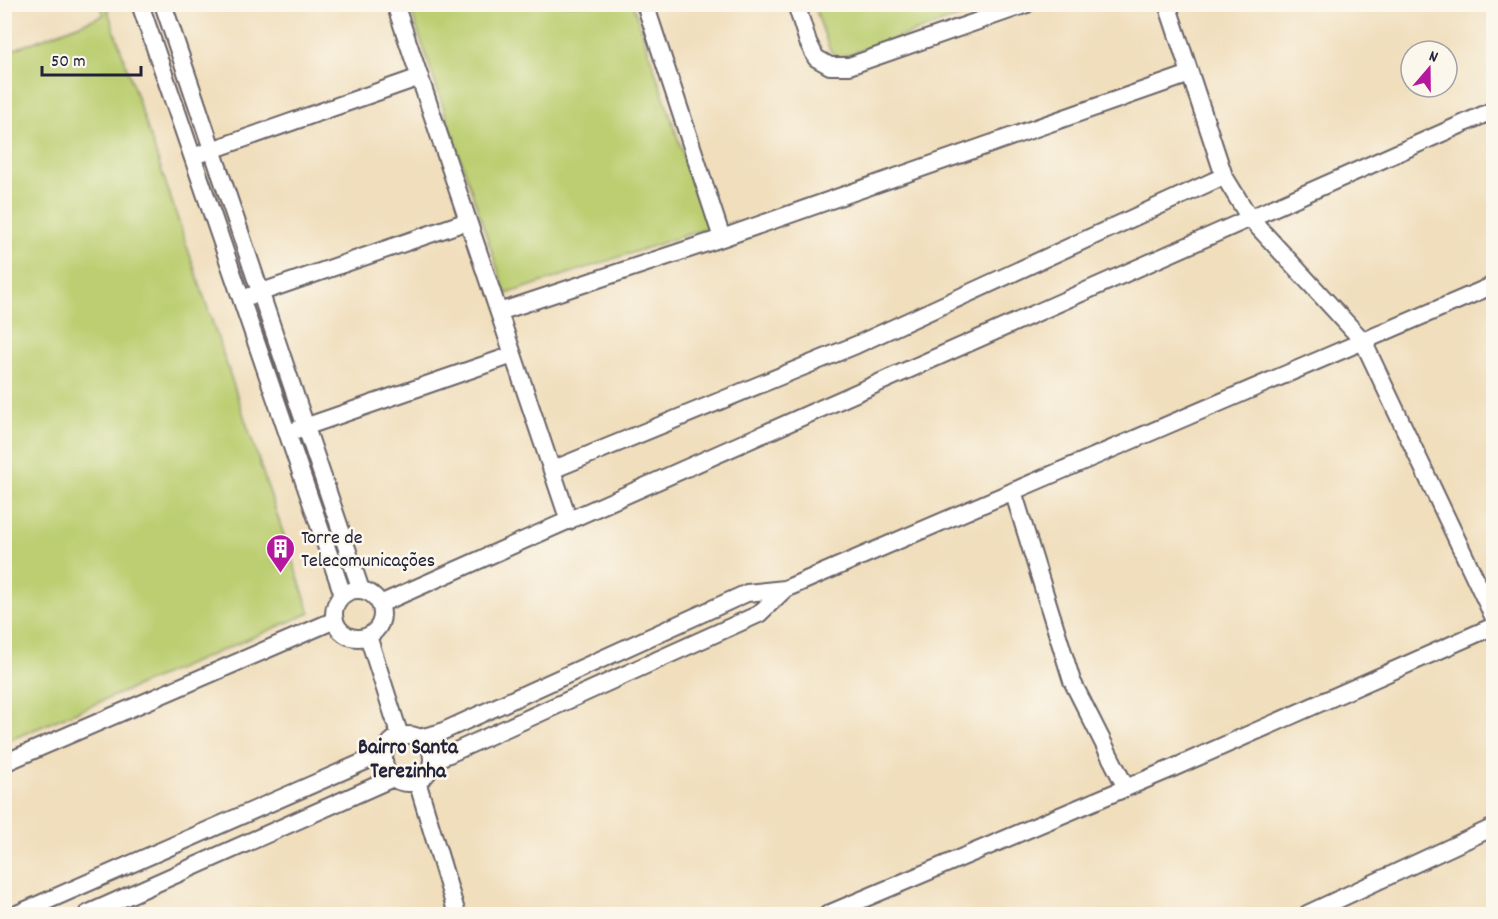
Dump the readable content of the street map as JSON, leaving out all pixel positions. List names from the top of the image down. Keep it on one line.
{"districts":["Bairro Santa Terezinha"],"places":{"building":["Torre de Telecomunicações"]},"scale_bar":"50 m","north":"top"}
